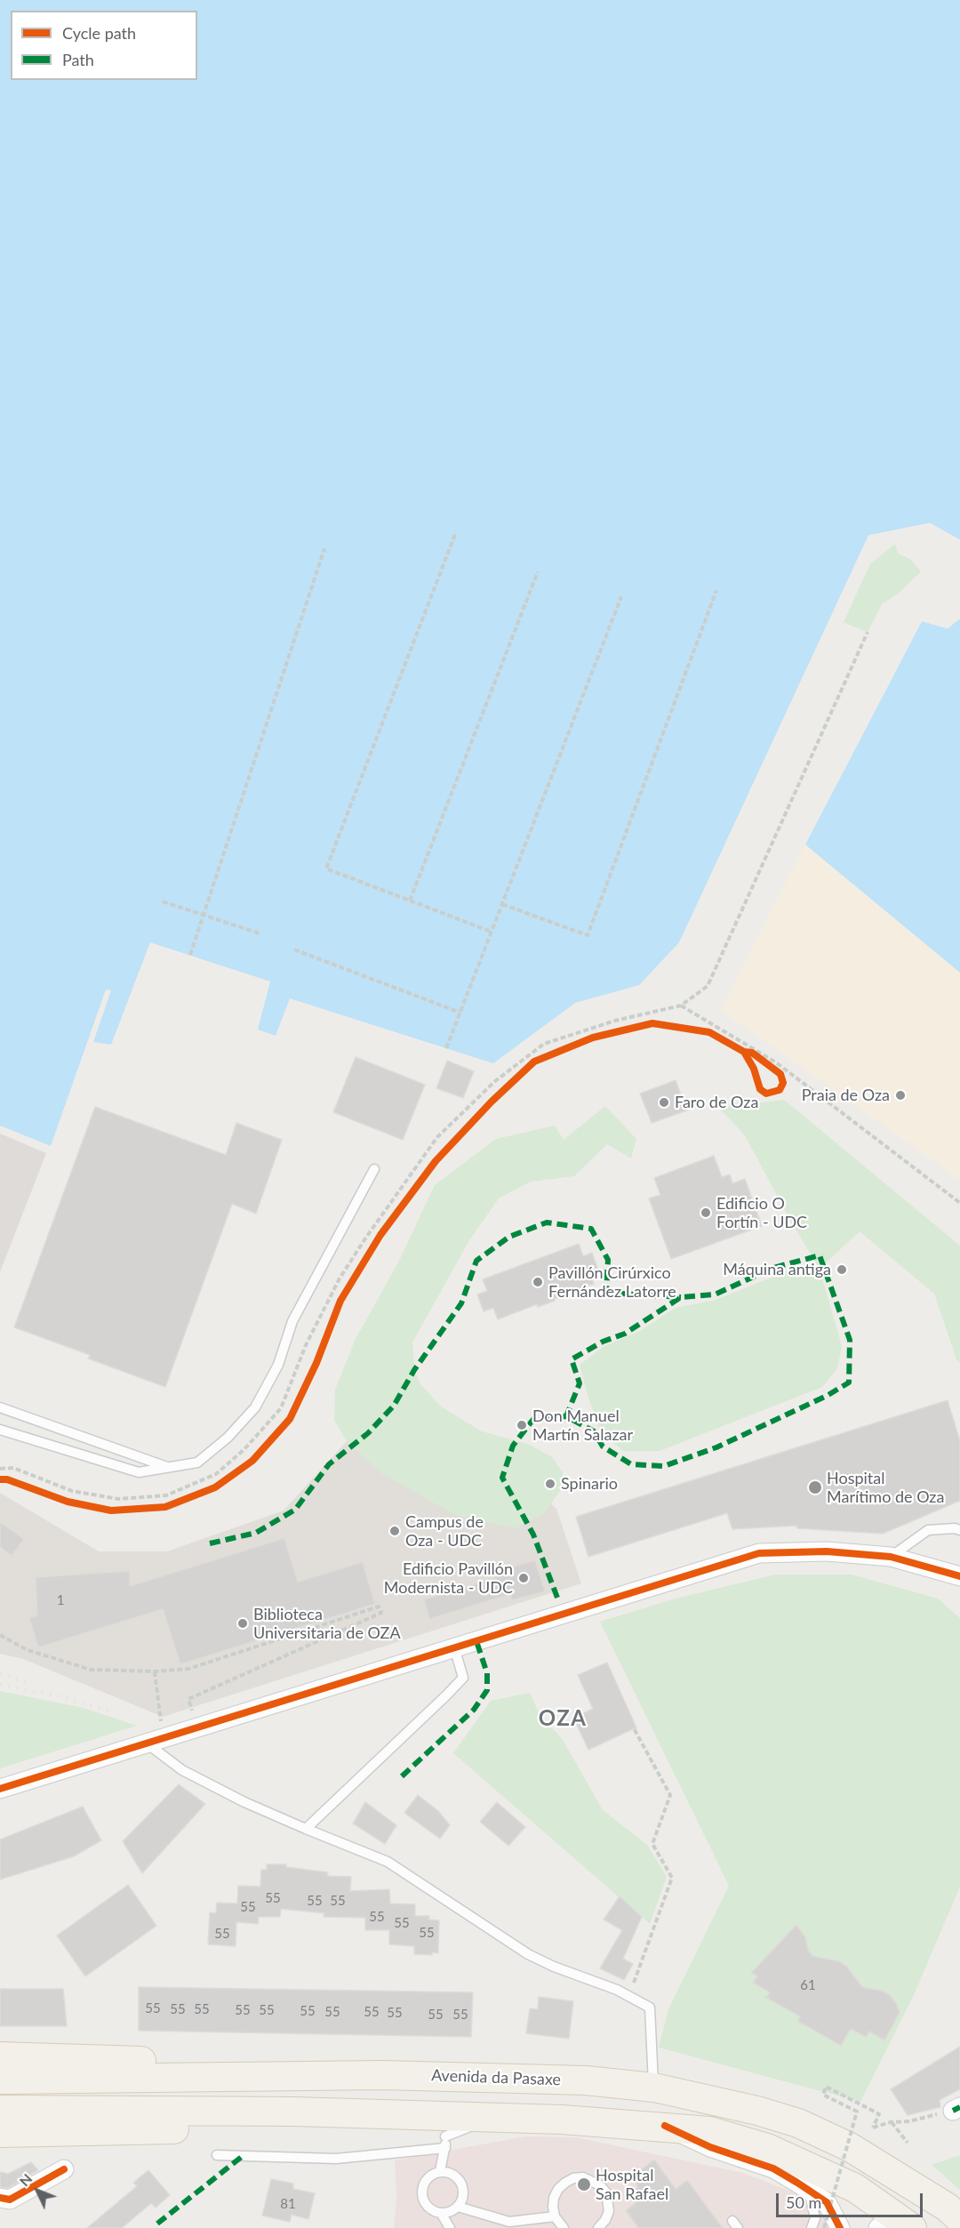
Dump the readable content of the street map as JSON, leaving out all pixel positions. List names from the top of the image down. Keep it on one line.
{"streets":{"main road":["Avenida da Pasaxe"]},"districts":["OZA"],"places":["Praia de Oza","Faro de Oza","Edificio O Fortín - UDC","Máquina antiga","Pavillón Cirúrxico Fernández Latorre","Don Manuel Martín Salazar","Spinario","Hospital Marítimo de Oza","Campus de Oza - UDC","Edificio Pavillón Modernista - UDC","Biblioteca Universitaria de OZA","Hospital San Rafael"],"house_numbers":["1","55","55","55","55","55","55","55","55","61","55","55","55","55","55","55","55","55","55","55","55","81"],"legend":["Cycle path","Path"],"scale_bar":"50 m","north":"top left"}
